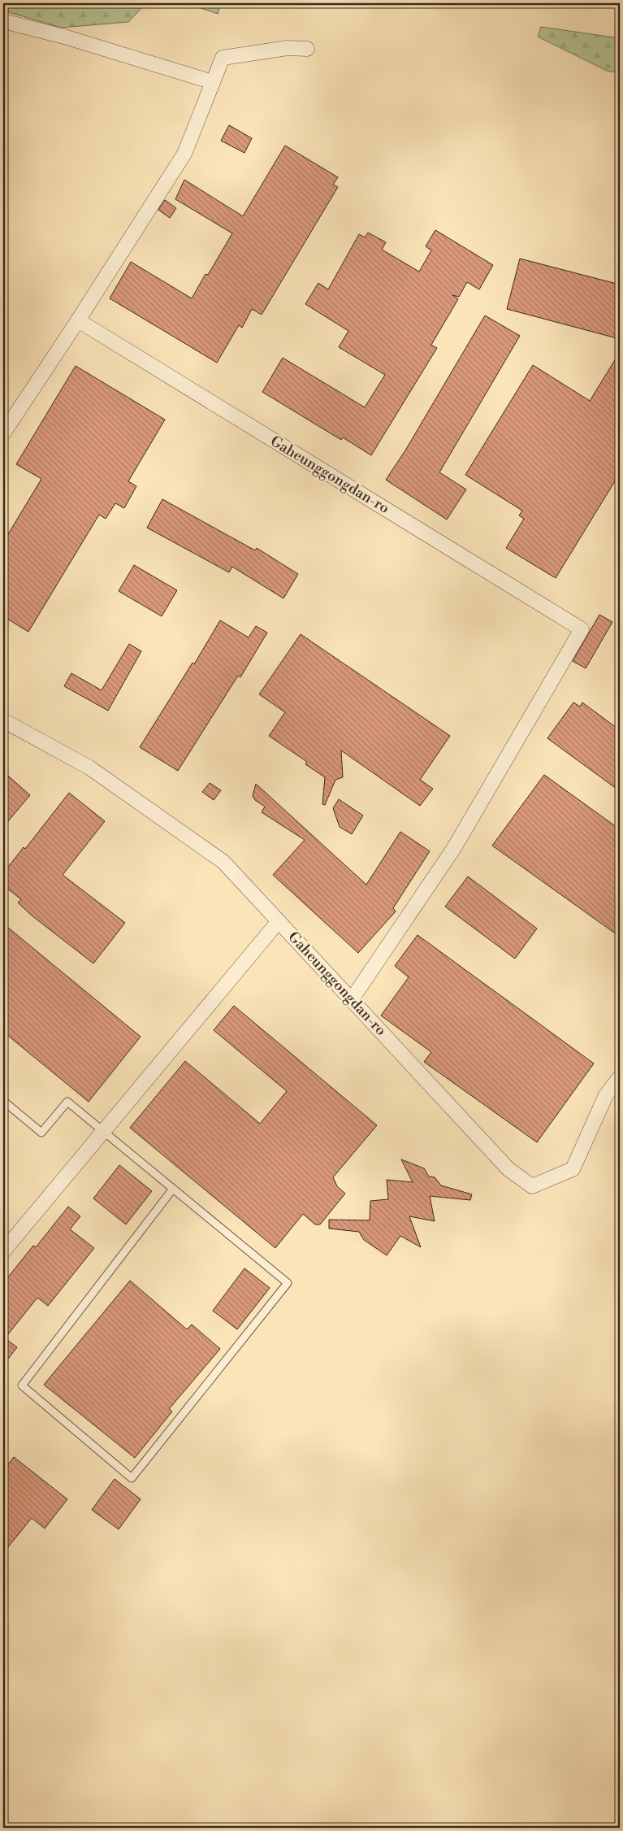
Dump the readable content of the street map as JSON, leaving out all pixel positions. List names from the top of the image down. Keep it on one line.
{"streets":{"street":["Gaheunggongdan-ro"]}}
